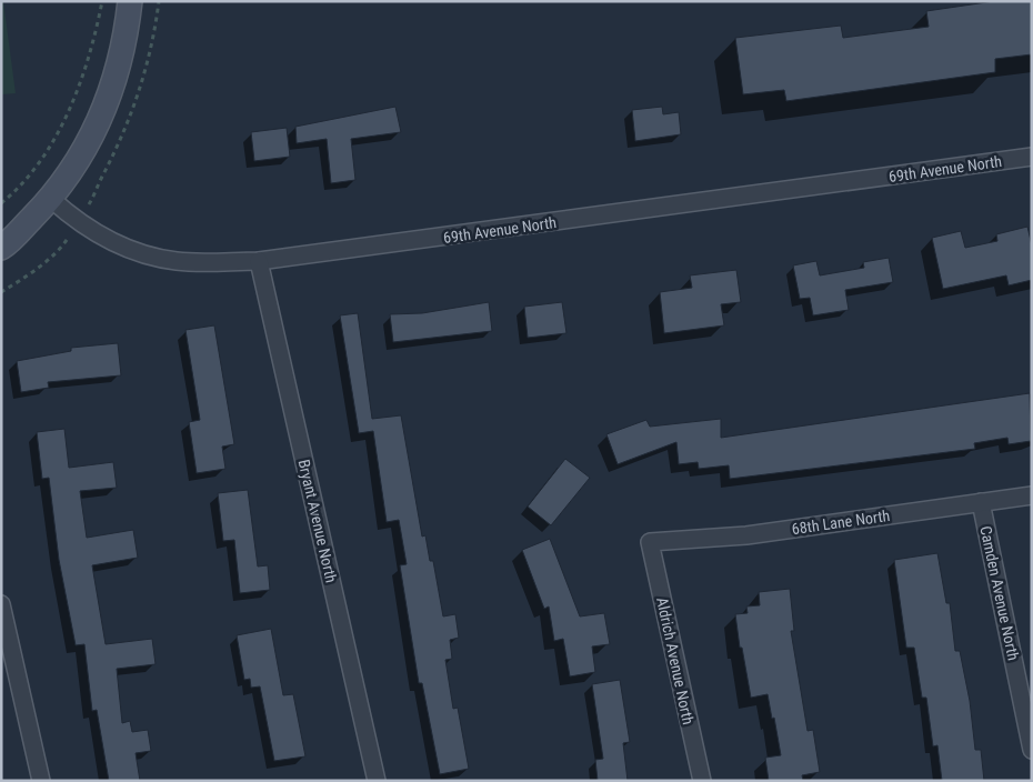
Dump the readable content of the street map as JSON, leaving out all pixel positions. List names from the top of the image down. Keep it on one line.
{"streets":{"street":["69th Avenue North","Bryant Avenue North","68th Lane North","Camden Avenue North","Aldrich Avenue North"]},"crossings":[["69th Avenue North","Bryant Avenue North"],["68th Lane North","Camden Avenue North"],["68th Lane North","Aldrich Avenue North"]]}
